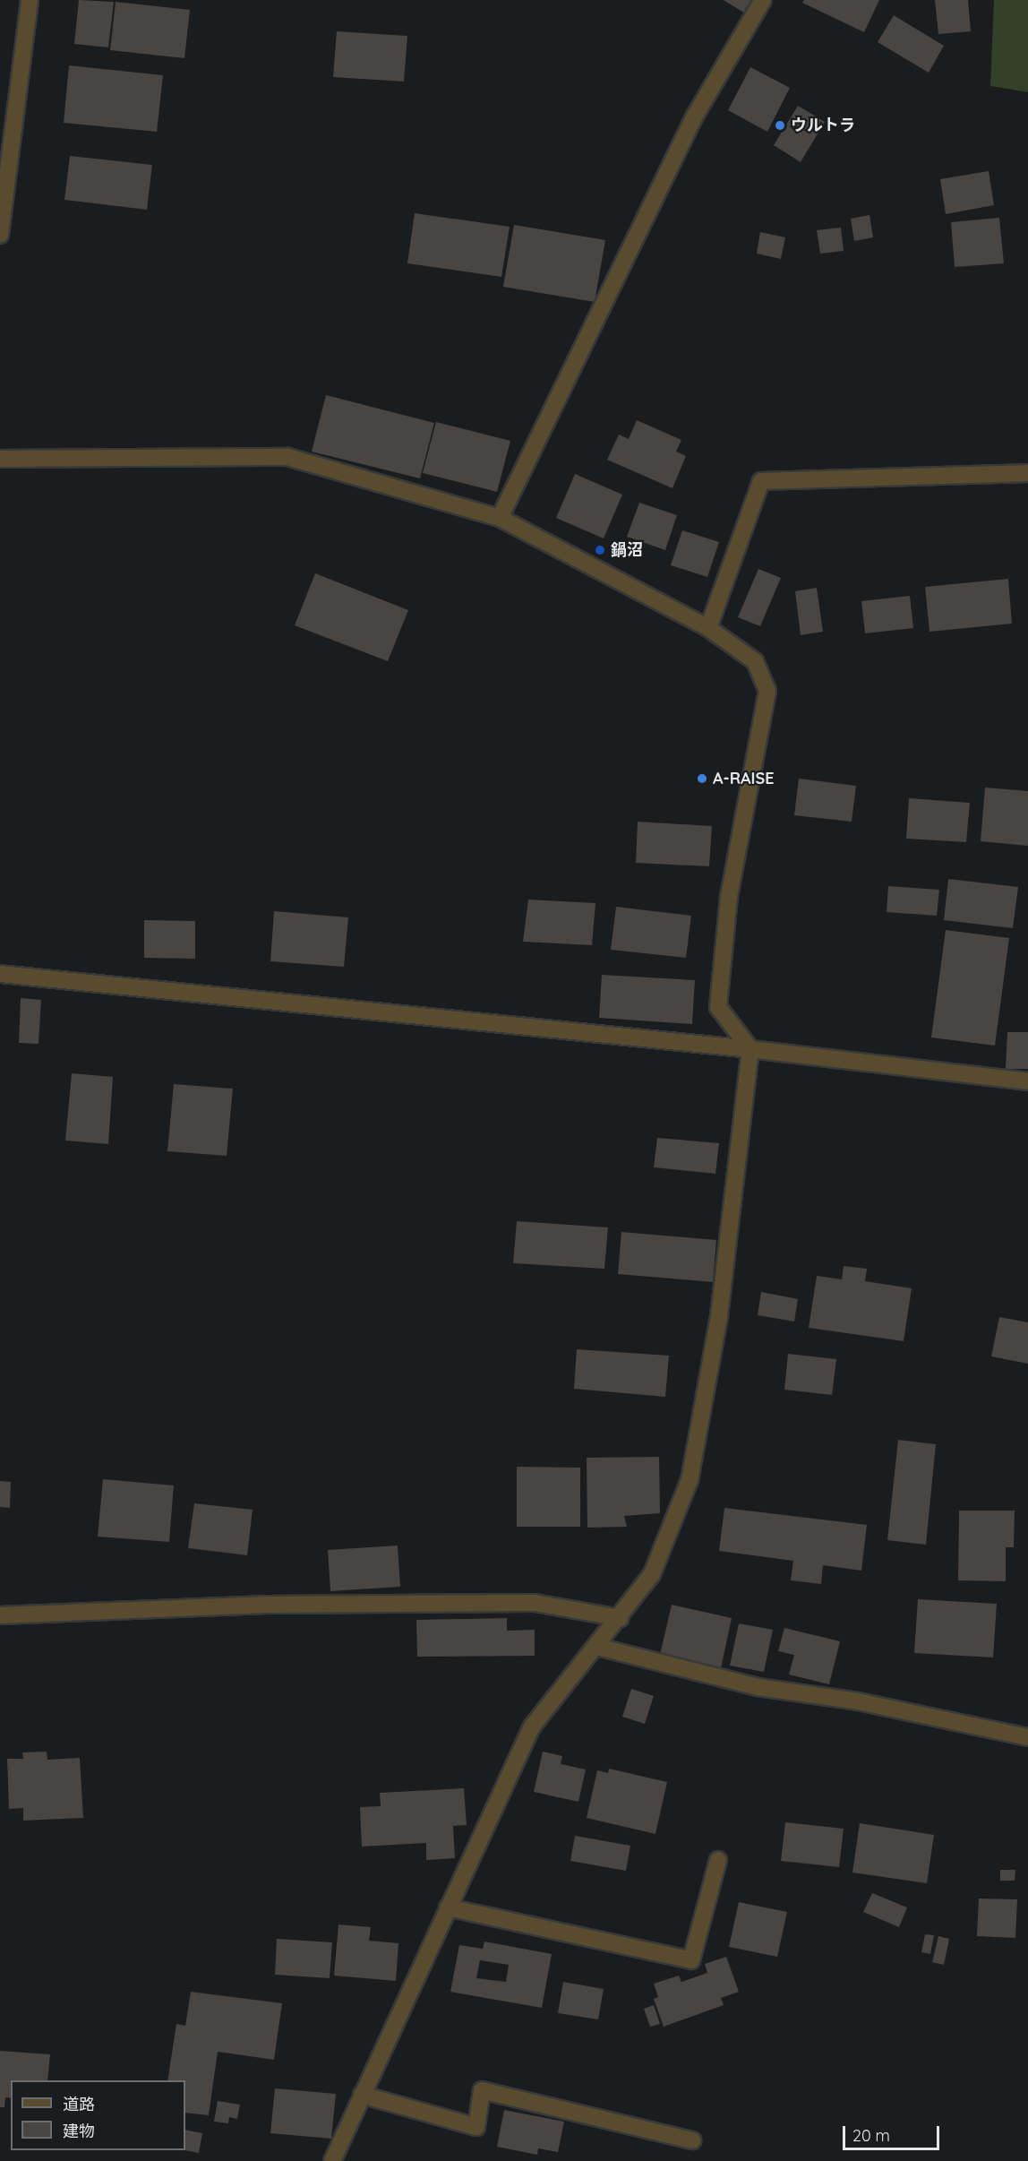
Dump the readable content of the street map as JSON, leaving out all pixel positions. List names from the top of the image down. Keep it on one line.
{"places":["ウルトラ","鍋沼","A-RAISE"],"legend":["道路","建物"],"scale_bar":"20 m"}
